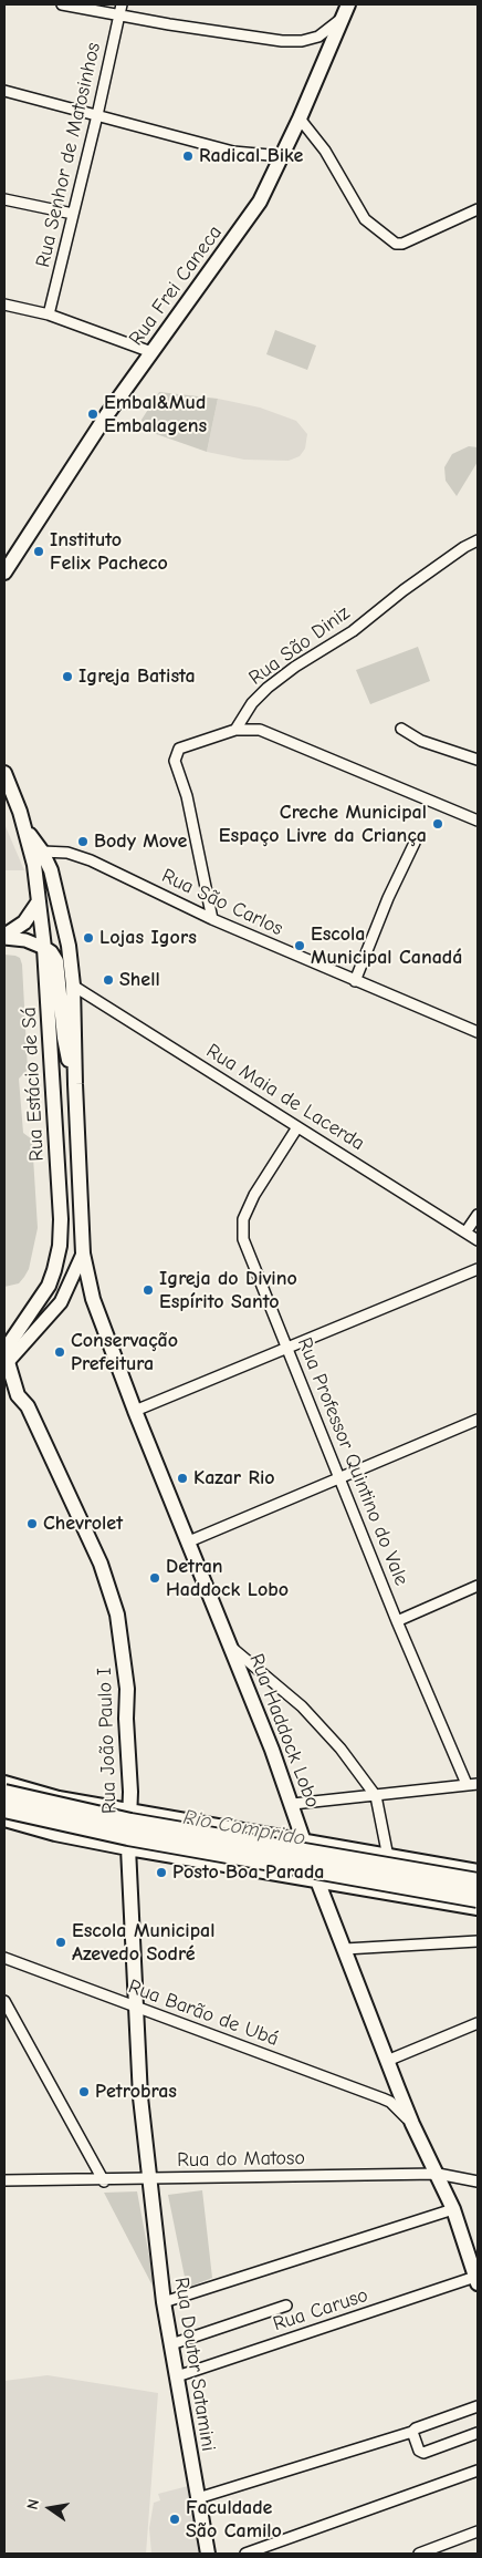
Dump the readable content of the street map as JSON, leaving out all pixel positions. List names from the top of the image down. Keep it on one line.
{"streets":{"main road":["Rua Frei Caneca","Rua Estácio de Sá","Rua Haddock Lobo","Rua João Paulo I","Rua Doutor Satamini"],"street":["Rua Senhor de Matosinhos","Rua São Diniz","Rua São Carlos","Rua Maia de Lacerda","Rua Professor Quintino do Vale","Rua Barão de Ubá","Rua do Matoso","Rua Caruso"]},"crossings":[["Rua São Carlos","Rua Estácio de Sá"],["Rua Estácio de Sá","Rua Maia de Lacerda"],["Rua Estácio de Sá","Rua Haddock Lobo"],["Rua Maia de Lacerda","Rua Professor Quintino do Vale"],["Rua Haddock Lobo","Rua Barão de Ubá"],["Rua Haddock Lobo","Rua do Matoso"],["Rua Haddock Lobo","Rua Caruso"],["Rua João Paulo I","Rua Barão de Ubá"],["Rua João Paulo I","Rua do Matoso"],["Rua João Paulo I","Rua Doutor Satamini"],["Rua do Matoso","Rua Doutor Satamini"],["Rua Caruso","Rua Doutor Satamini"]],"water":["Rio Comprido"],"places":["Radical Bike","Embal&Mud Embalagens","Instituto Felix Pacheco","Igreja Batista","Creche Municipal Espaço Livre da Criança","Body Move","Lojas Igors","Escola Municipal Canadá","Shell","Igreja do Divino Espírito Santo","Conservação Prefeitura","Kazar Rio","Chevrolet","Detran Haddock Lobo","Posto Boa Parada","Escola Municipal Azevedo Sodré","Petrobras","Faculdade São Camilo"],"north":"left"}
